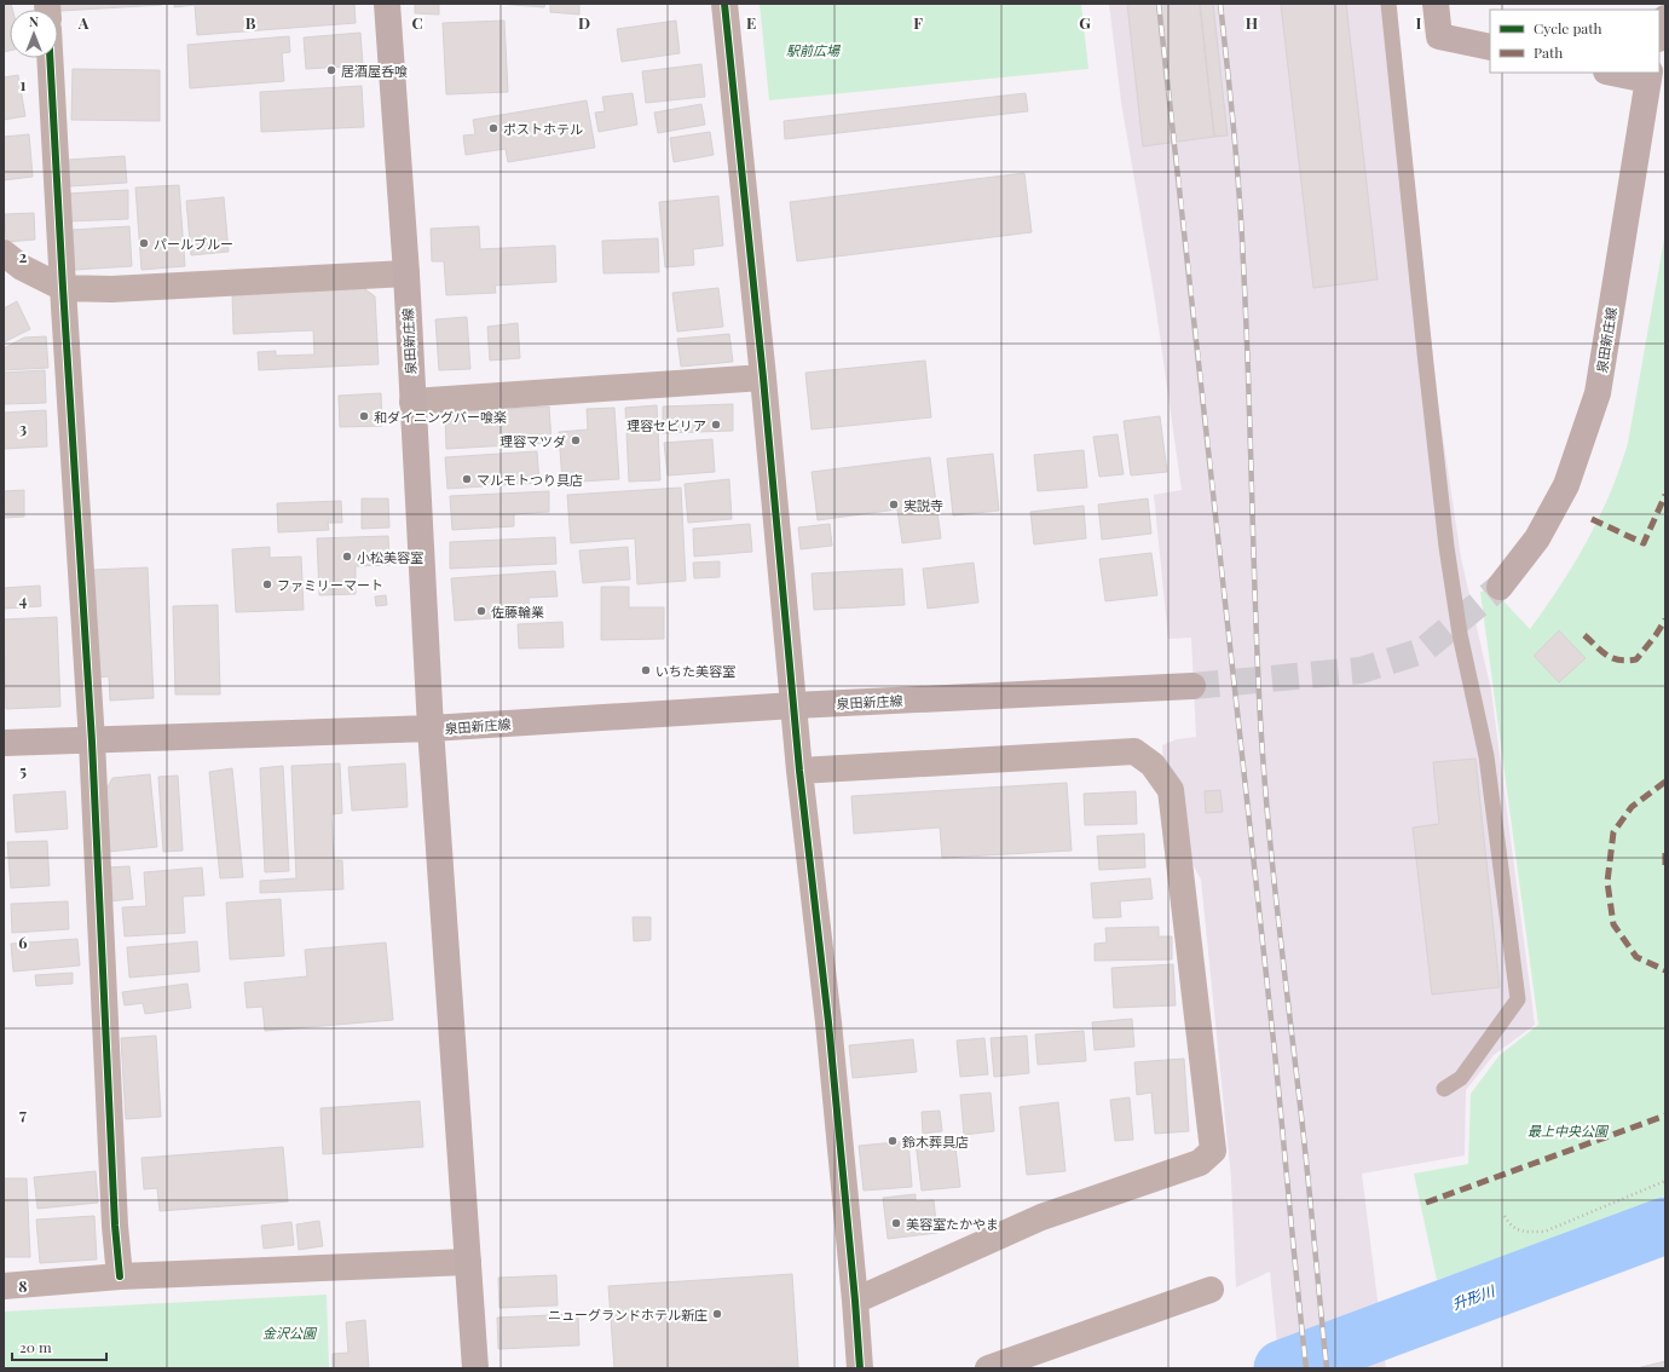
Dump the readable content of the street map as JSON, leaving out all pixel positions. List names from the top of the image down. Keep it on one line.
{"streets":{"main road":["泉田新庄線"]},"water":["升形川"],"parks":["駅前広場","最上中央公園","金沢公園"],"places":["居酒屋呑喰","ポストホテル","パールブルー","和ダイニングバー喰楽","理容セビリア","理容マツダ","マルモトつり具店","実説寺","小松美容室","ファミリーマート","佐藤輪業","いちた美容室","鈴木葬具店","美容室たかやま","ニューグランドホテル新庄"],"legend":["Cycle path","Path"],"scale_bar":"20 m","north":"top","grid":{"columns":["A","B","C","D","E","F","G","H","I"],"rows":["1","2","3","4","5","6","7","8"]}}
